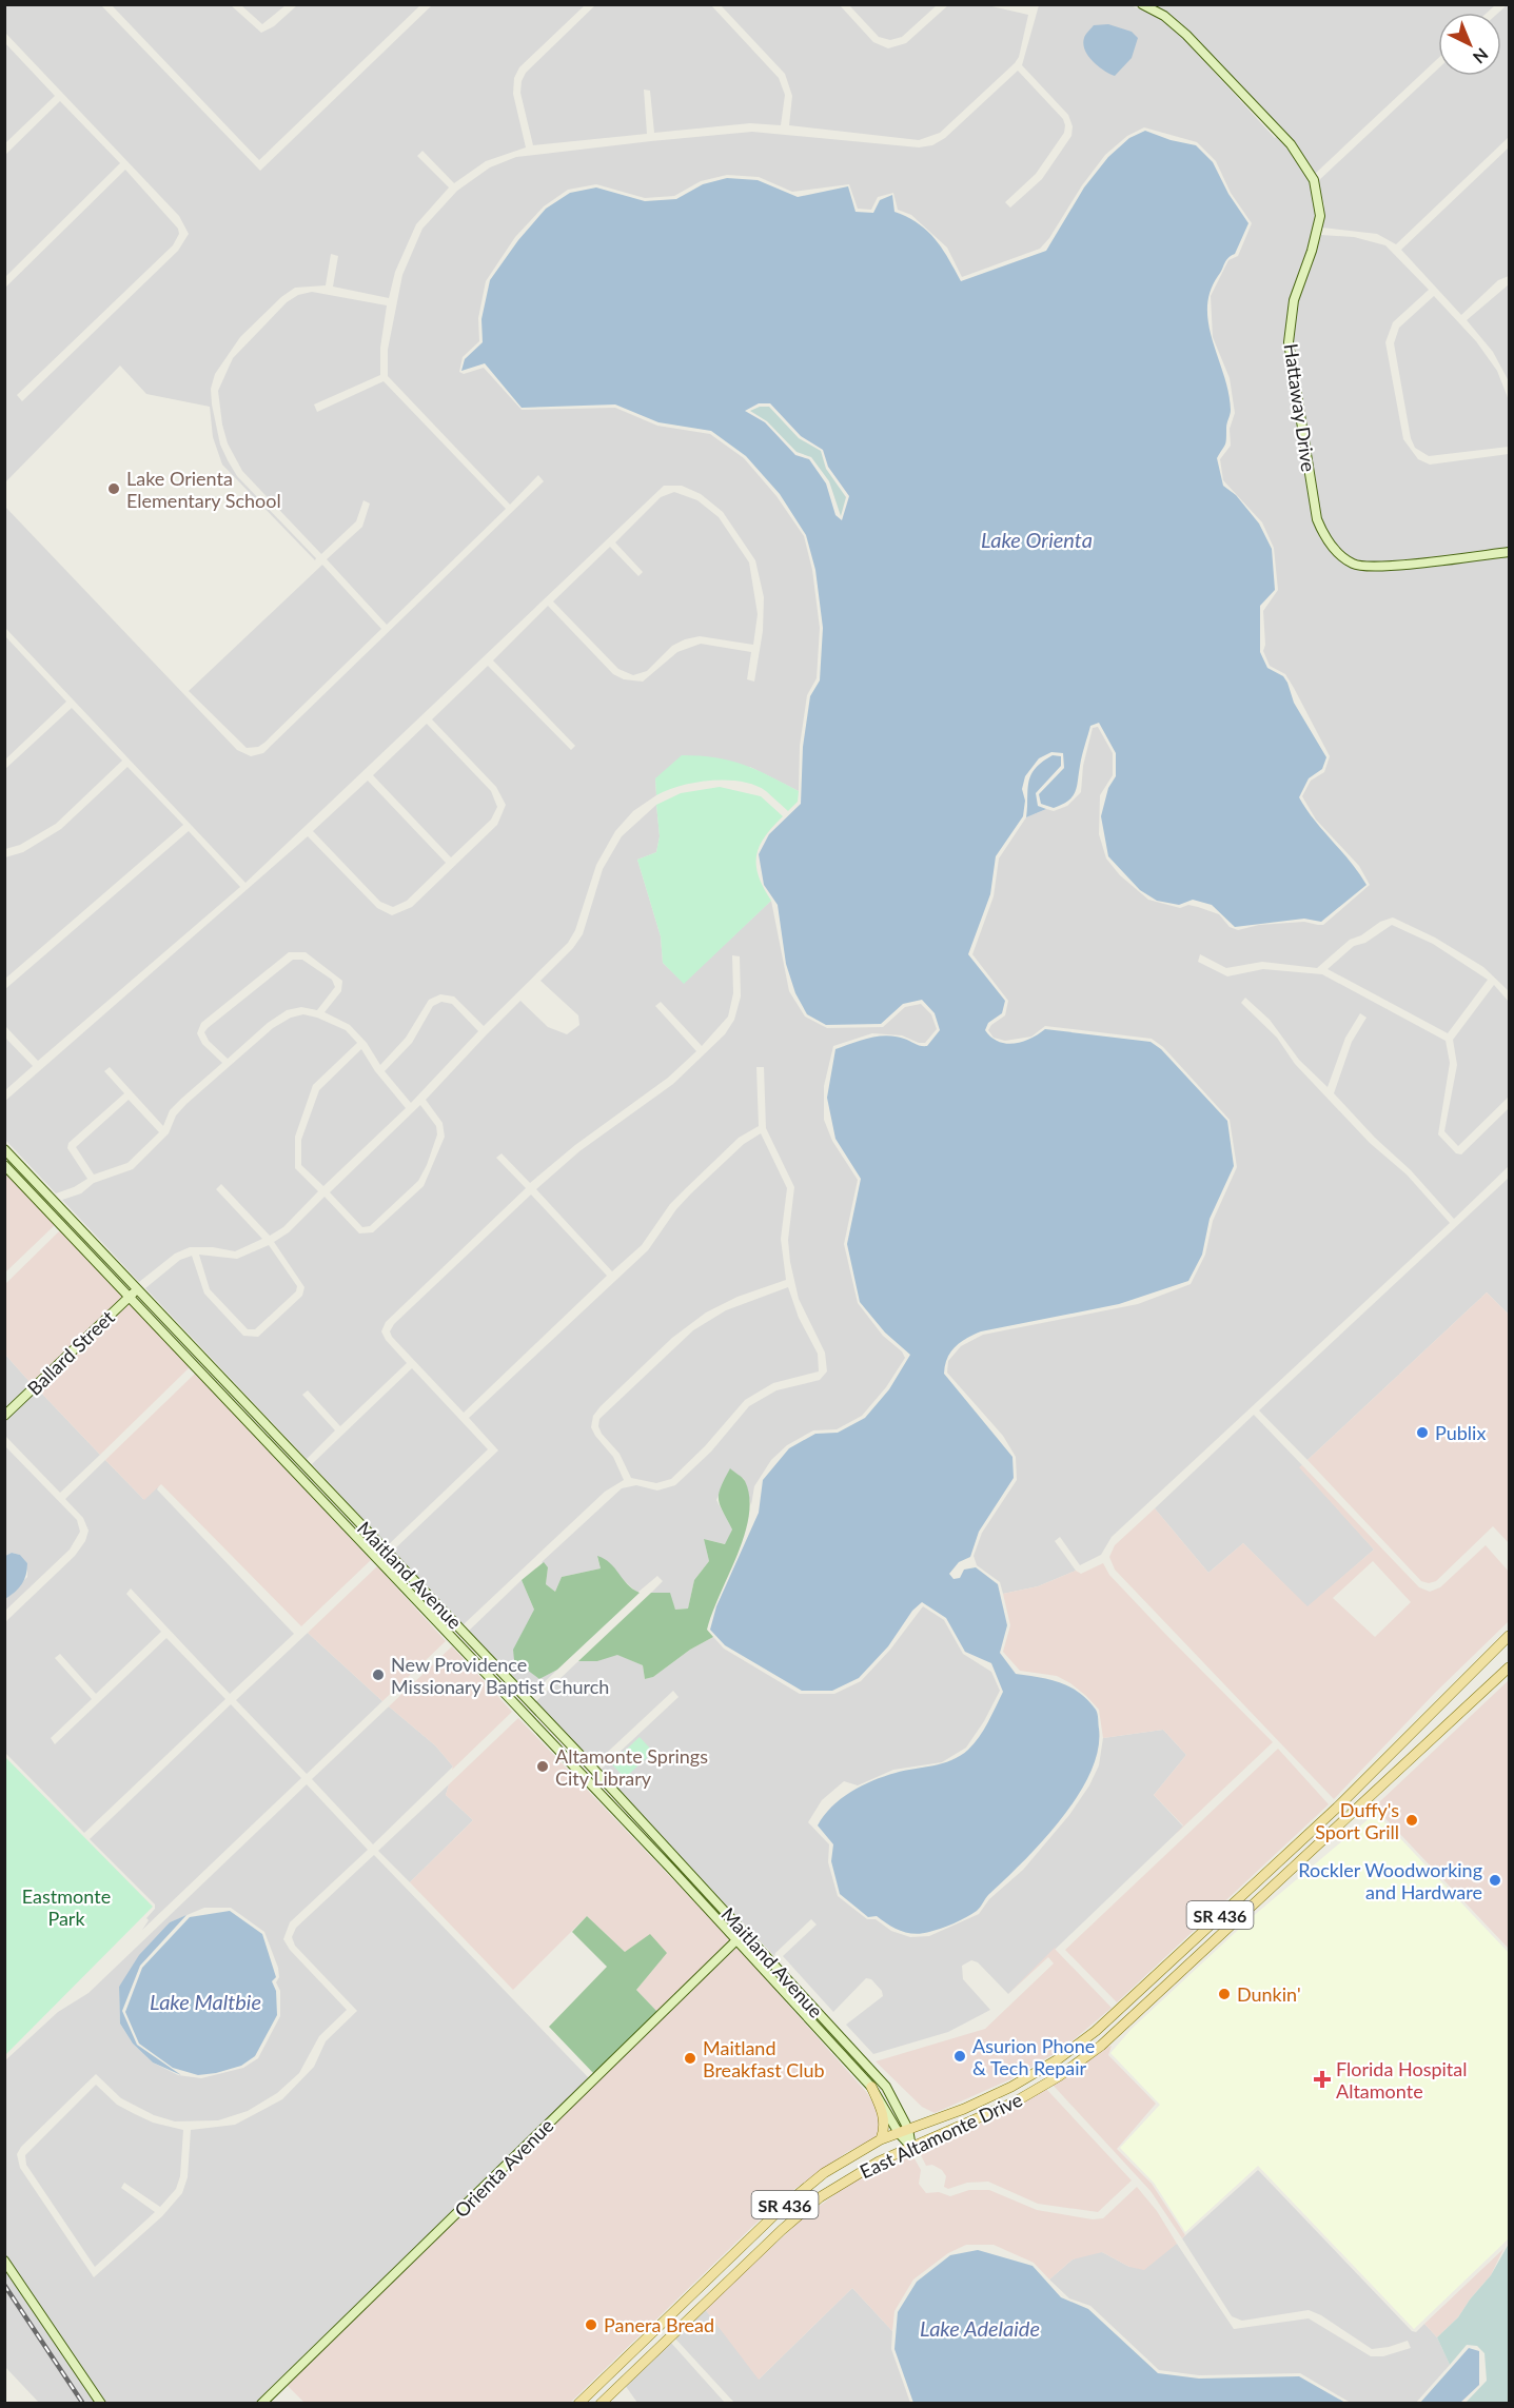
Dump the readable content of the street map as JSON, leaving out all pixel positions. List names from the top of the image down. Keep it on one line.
{"streets":{"main road":["Hattaway Drive","Ballard Street","Maitland Avenue","SR 436","East Altamonte Drive","Orienta Avenue"]},"crossings":[["Ballard Street","Maitland Avenue"],["Maitland Avenue","SR 436"],["Maitland Avenue","East Altamonte Drive"],["Maitland Avenue","Orienta Avenue"],["SR 436","East Altamonte Drive"]],"water":["Lake Orienta","Lake Maltbie","Lake Adelaide"],"parks":["Eastmonte Park"],"places":{"other":["Lake Orienta Elementary School","Publix","New Providence Missionary Baptist Church","Altamonte Springs City Library","Duffy's Sport Grill","Rockler Woodworking and Hardware","Dunkin'","Asurion Phone & Tech Repair","Maitland Breakfast Club","Panera Bread"],"health":["Florida Hospital Altamonte"]},"north":"bottom right"}
